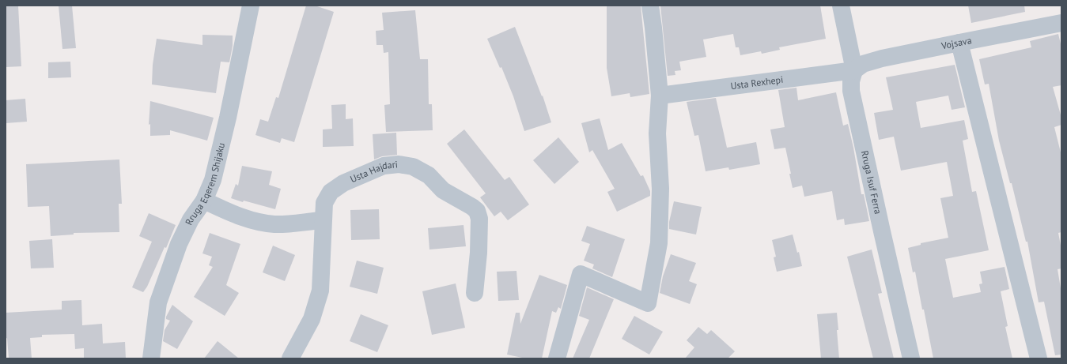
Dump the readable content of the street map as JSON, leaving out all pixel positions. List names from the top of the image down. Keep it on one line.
{"streets":{"street":["Vojsava","Usta Rexhepi","Usta Hajdari","Rruga Isuf Ferra","Rruga Eqerem Shijaku"]},"crossings":[["Vojsava","Usta Rexhepi"],["Vojsava","Rruga Isuf Ferra"],["Usta Rexhepi","Rruga Isuf Ferra"]]}
